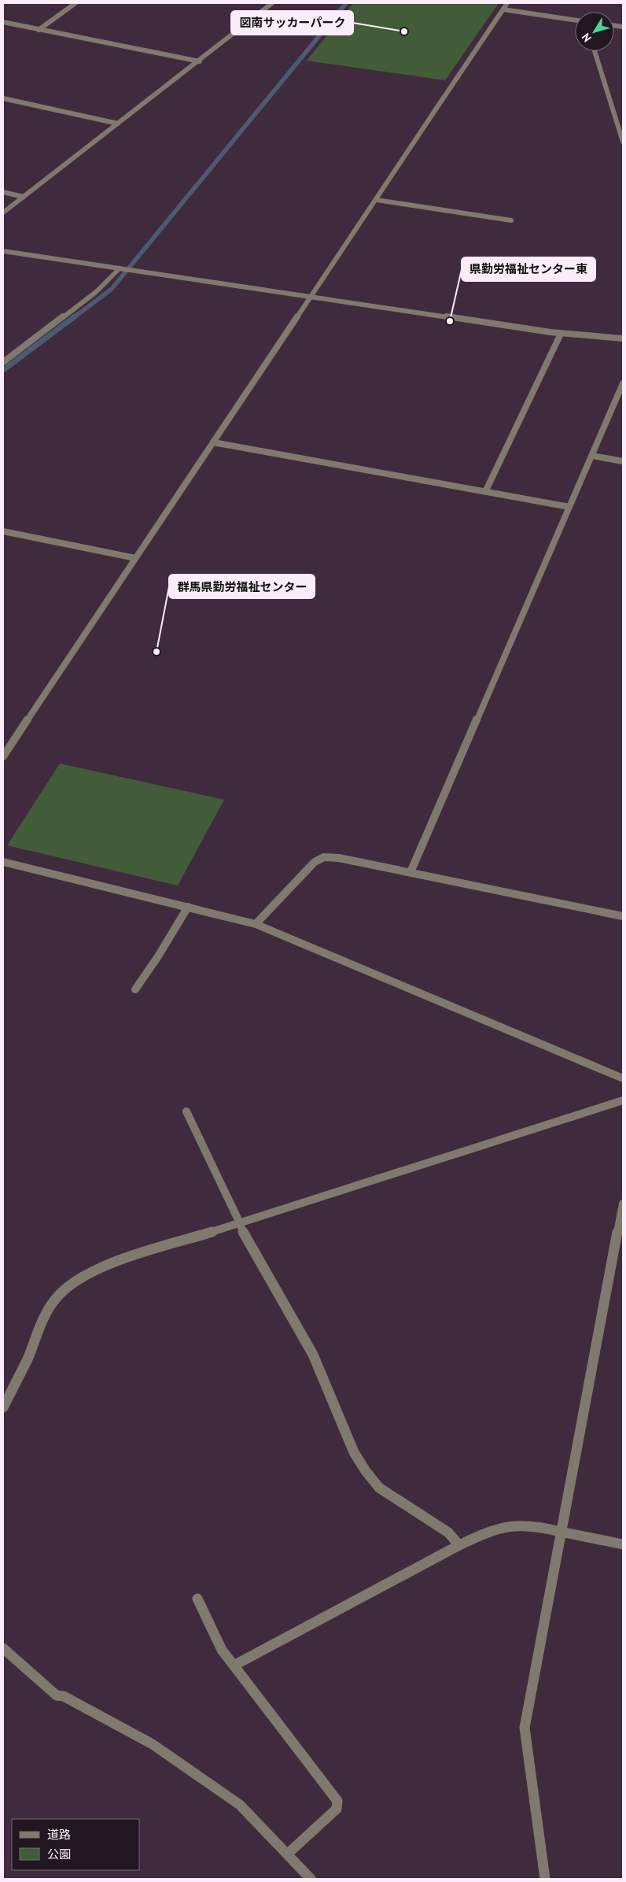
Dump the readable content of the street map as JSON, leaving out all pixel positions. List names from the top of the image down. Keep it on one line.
{"places":["図南サッカーパーク","県勤労福祉センター東","群馬県勤労福祉センター"],"legend":["道路","公園"],"north":"bottom left"}
